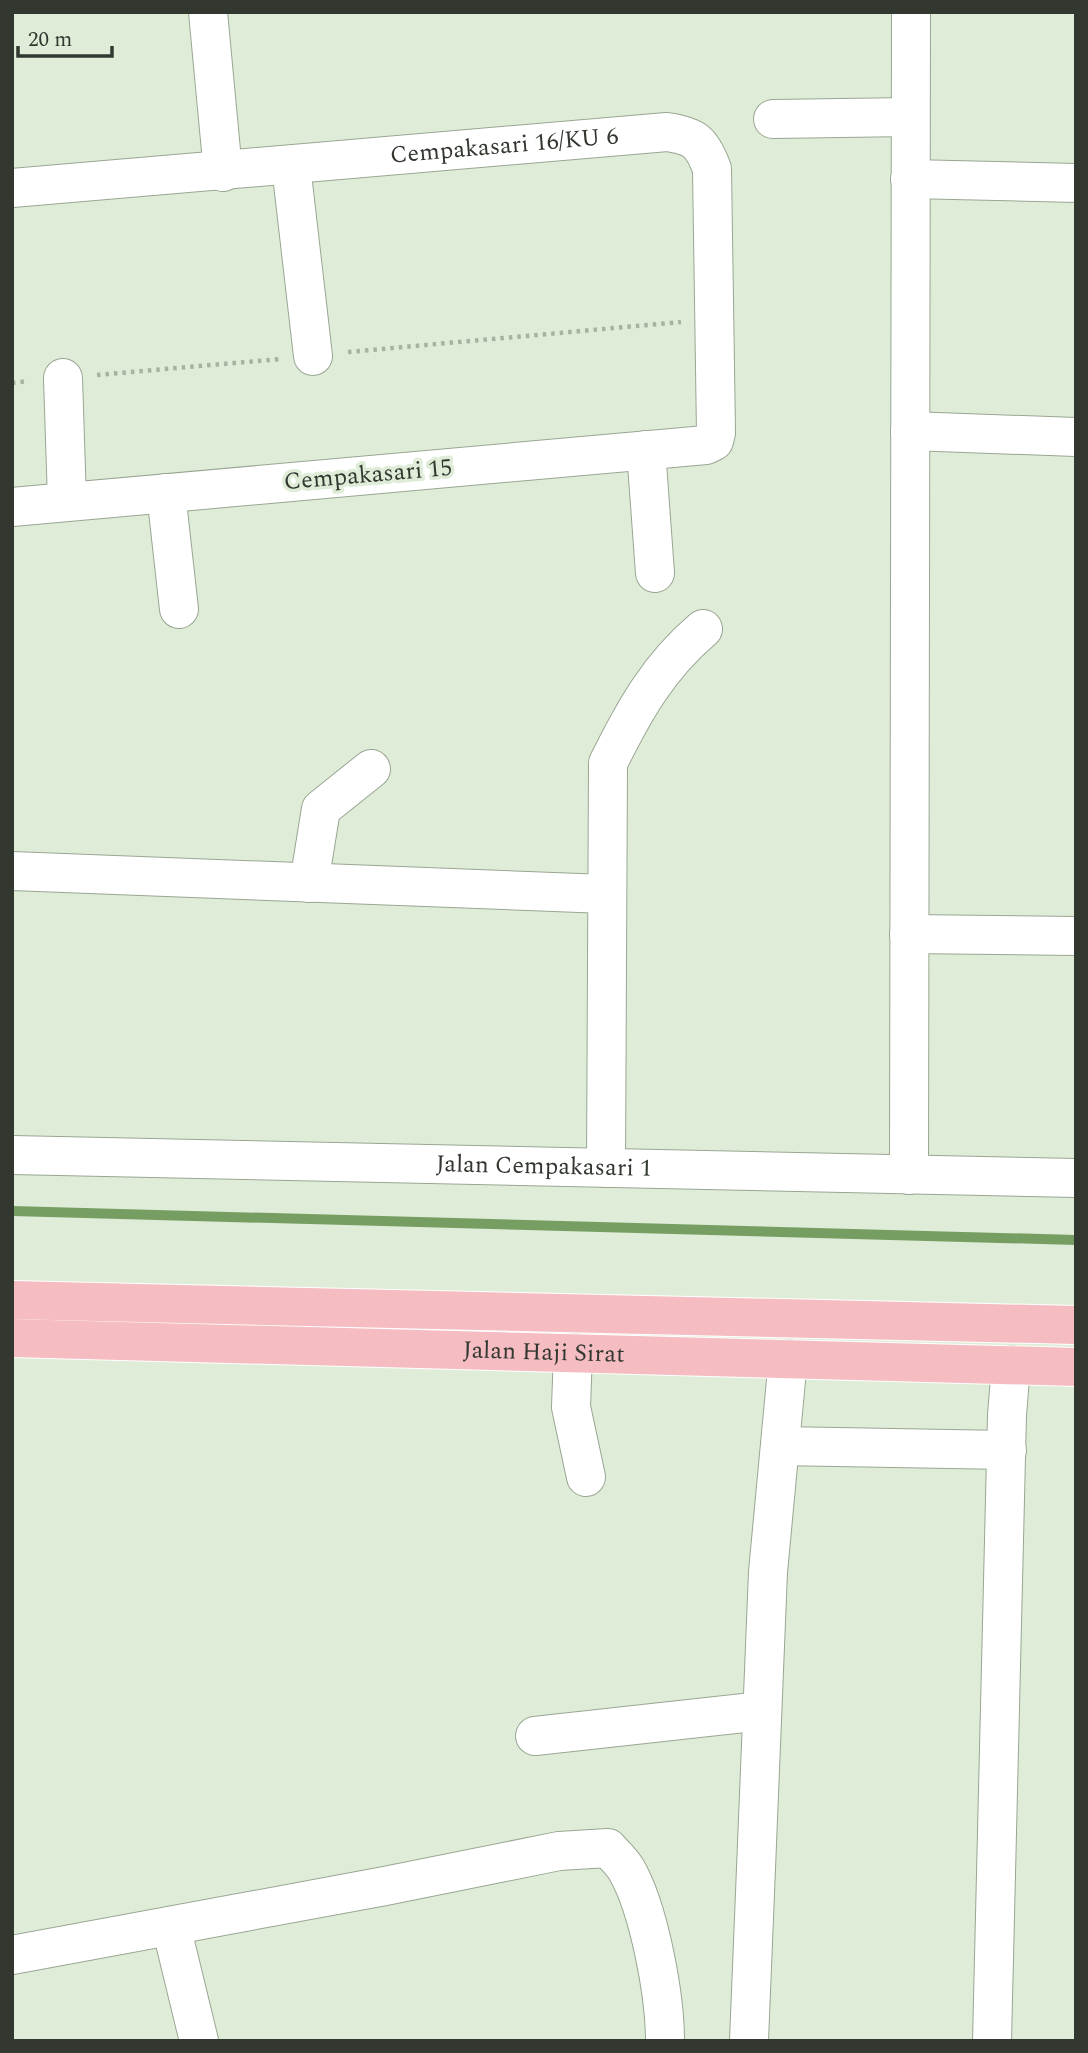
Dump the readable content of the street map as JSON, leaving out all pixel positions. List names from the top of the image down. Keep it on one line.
{"streets":{"main road":["Jalan Haji Sirat"],"street":["Cempakasari 16/KU 6","Cempakasari 15","Jalan Cempakasari 1"]},"crossings":[["Cempakasari 16/KU 6","Cempakasari 15"]],"scale_bar":"20 m"}
